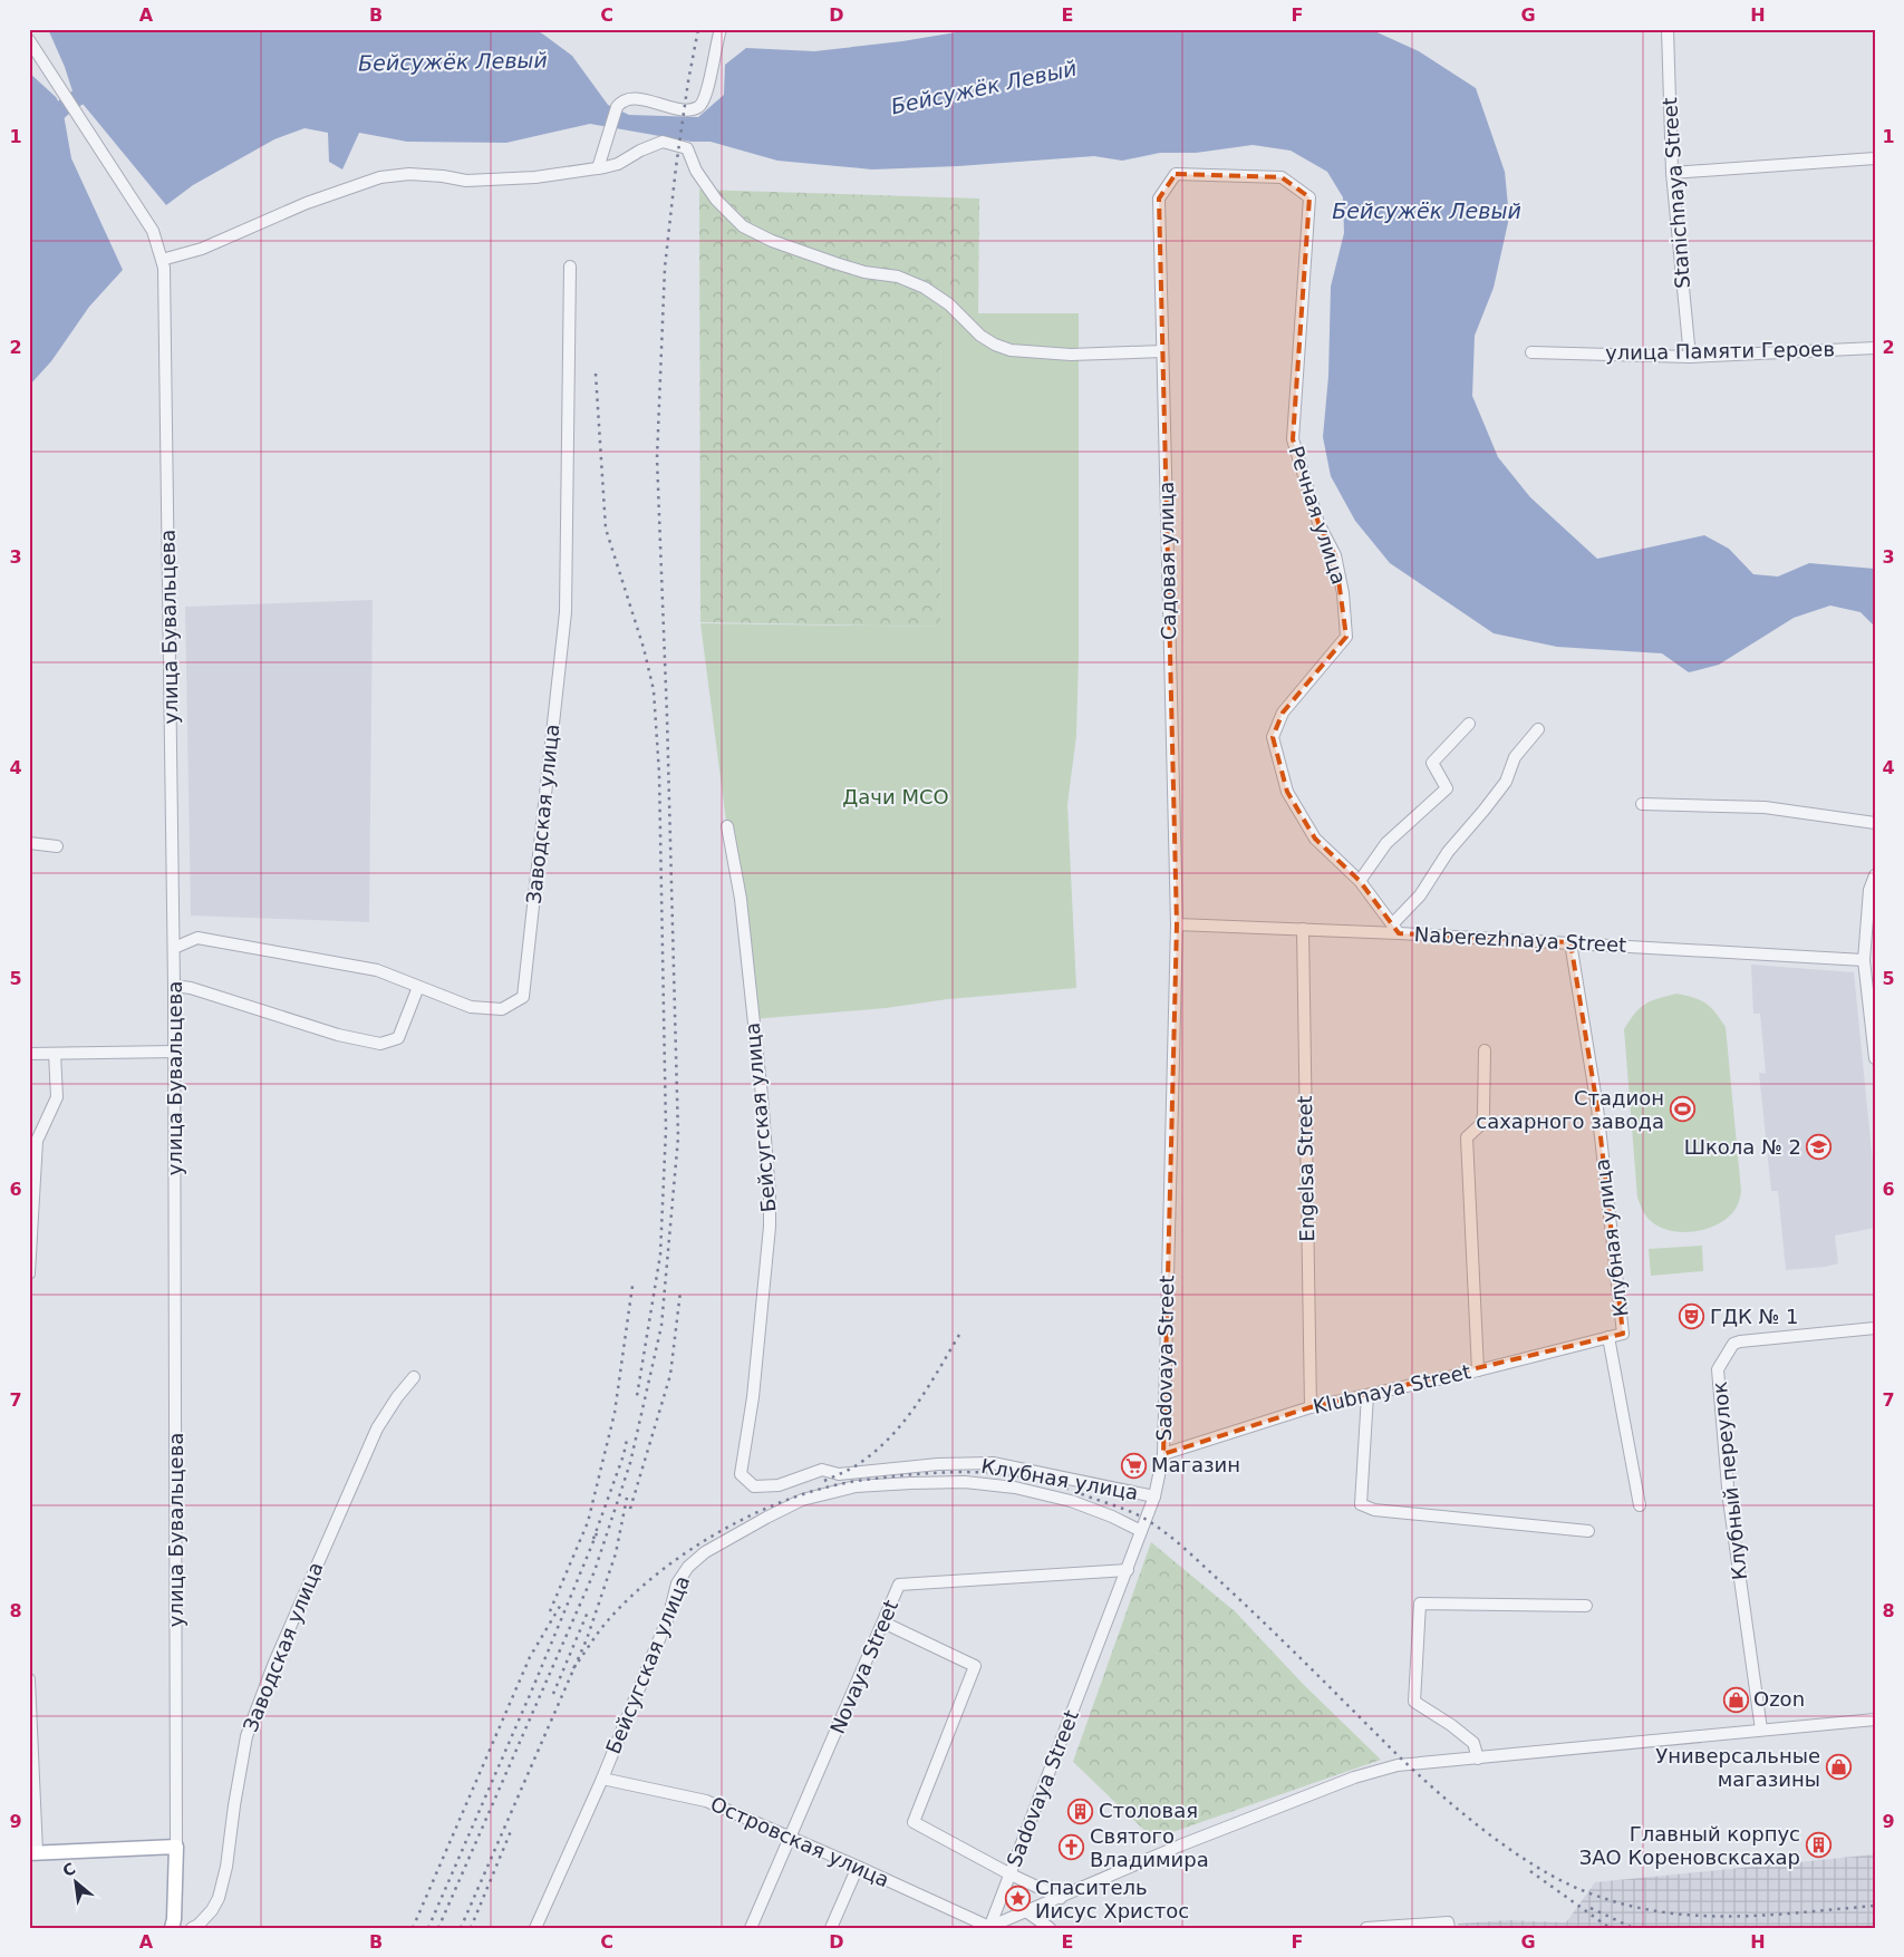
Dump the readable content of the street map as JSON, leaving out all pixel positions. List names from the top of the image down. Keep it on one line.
{"streets":{"main road":["улица Бувальцева"],"street":["Stanichnaya Street","улица Памяти Героев","Речная улица","Садовая улица","Заводская улица","Naberezhnaya Street","Бейсугская улица","Engelsa Street","Клубная улица","Sadovaya Street","Klubnaya Street","Клубный переулок","Novaya Street","Островская улица"]},"crossings":[["Stanichnaya Street","улица Памяти Героев"],["Речная улица","Садовая улица"],["Речная улица","Naberezhnaya Street"],["Садовая улица","Naberezhnaya Street"],["Садовая улица","Sadovaya Street"],["улица Бувальцева","Заводская улица"],["Naberezhnaya Street","Engelsa Street"],["Naberezhnaya Street","Клубная улица"],["Naberezhnaya Street","Sadovaya Street"],["Бейсугская улица","Клубная улица"],["Бейсугская улица","Sadovaya Street"],["Бейсугская улица","Островская улица"],["Engelsa Street","Klubnaya Street"],["Клубная улица","Sadovaya Street"],["Клубная улица","Klubnaya Street"],["Sadovaya Street","Klubnaya Street"],["Sadovaya Street","Novaya Street"],["Sadovaya Street","Островская улица"],["Novaya Street","Островская улица"]],"water":["Бейсужёк Левый"],"parks":["Дачи МСО"],"places":{"sports":["Стадион сахарного завода"],"school or university":["Школа № 2"],"theatre":["ГДК № 1"],"supermarket":["Магазин"],"shop":["Ozon","Универсальные магазины"],"building":["Столовая","Главный корпус ЗАО Кореновсксахар"],"church":["Святого Владимира"],"place":["Спаситель Иисус Христос"]},"north":"top left","grid":{"columns":["A","B","C","D","E","F","G","H"],"rows":["1","2","3","4","5","6","7","8","9"]}}
